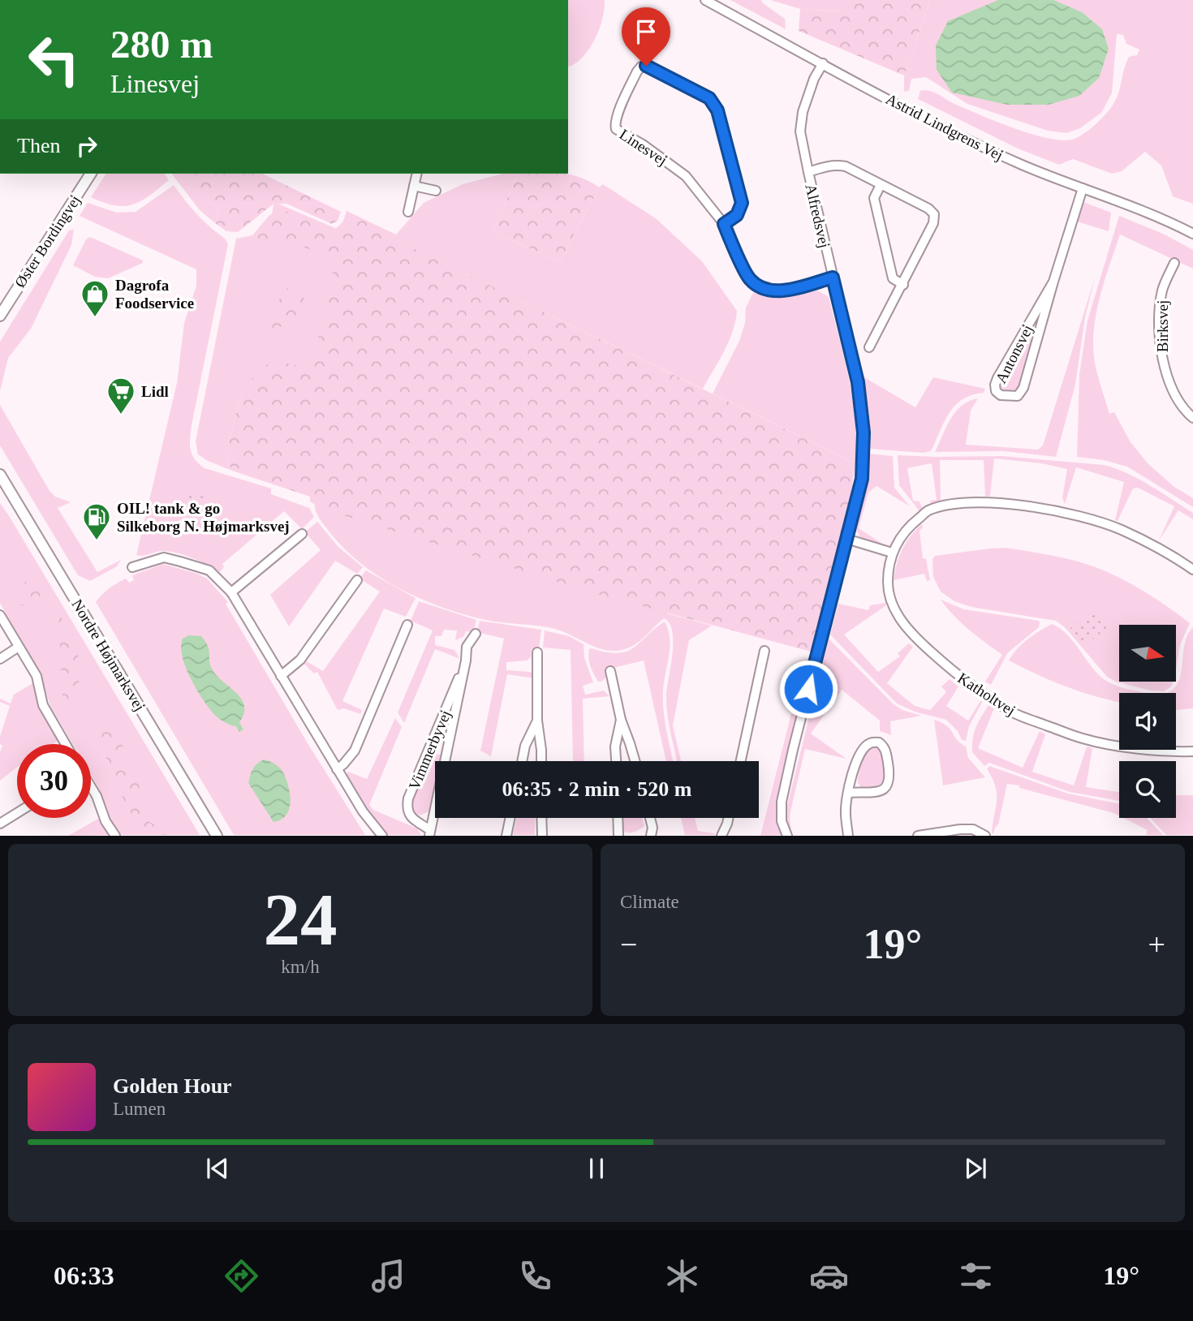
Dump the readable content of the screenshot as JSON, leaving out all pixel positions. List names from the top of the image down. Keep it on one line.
{"streets":{"street":["Astrid Lindgrens Vej","Linesvej","Alfredsvej","Øster Bordingvej","Birksvej","Antonsvej","Nordre Højmarksvej","Katholtvej","Vimmerbyvej"]},"crossings":[["Astrid Lindgrens Vej","Alfredsvej"],["Astrid Lindgrens Vej","Antonsvej"],["Linesvej","Alfredsvej"]],"places":{"shop":["Dagrofa Foodservice"],"supermarket":["Lidl"],"fuel station":["OIL! tank & go Silkeborg N. Højmarksvej"]},"north":"right","page":{"turn":["280 m","Linesvej"],"then":"Then","limit":"30","trip":"06:35 · 2 min · 520 m","tile":[["24","km/h"],"Climate"],"heat":["−","19°","+"],"song":["Golden Hour","Lumen"],"tabs":["06:33","19°"]}}
